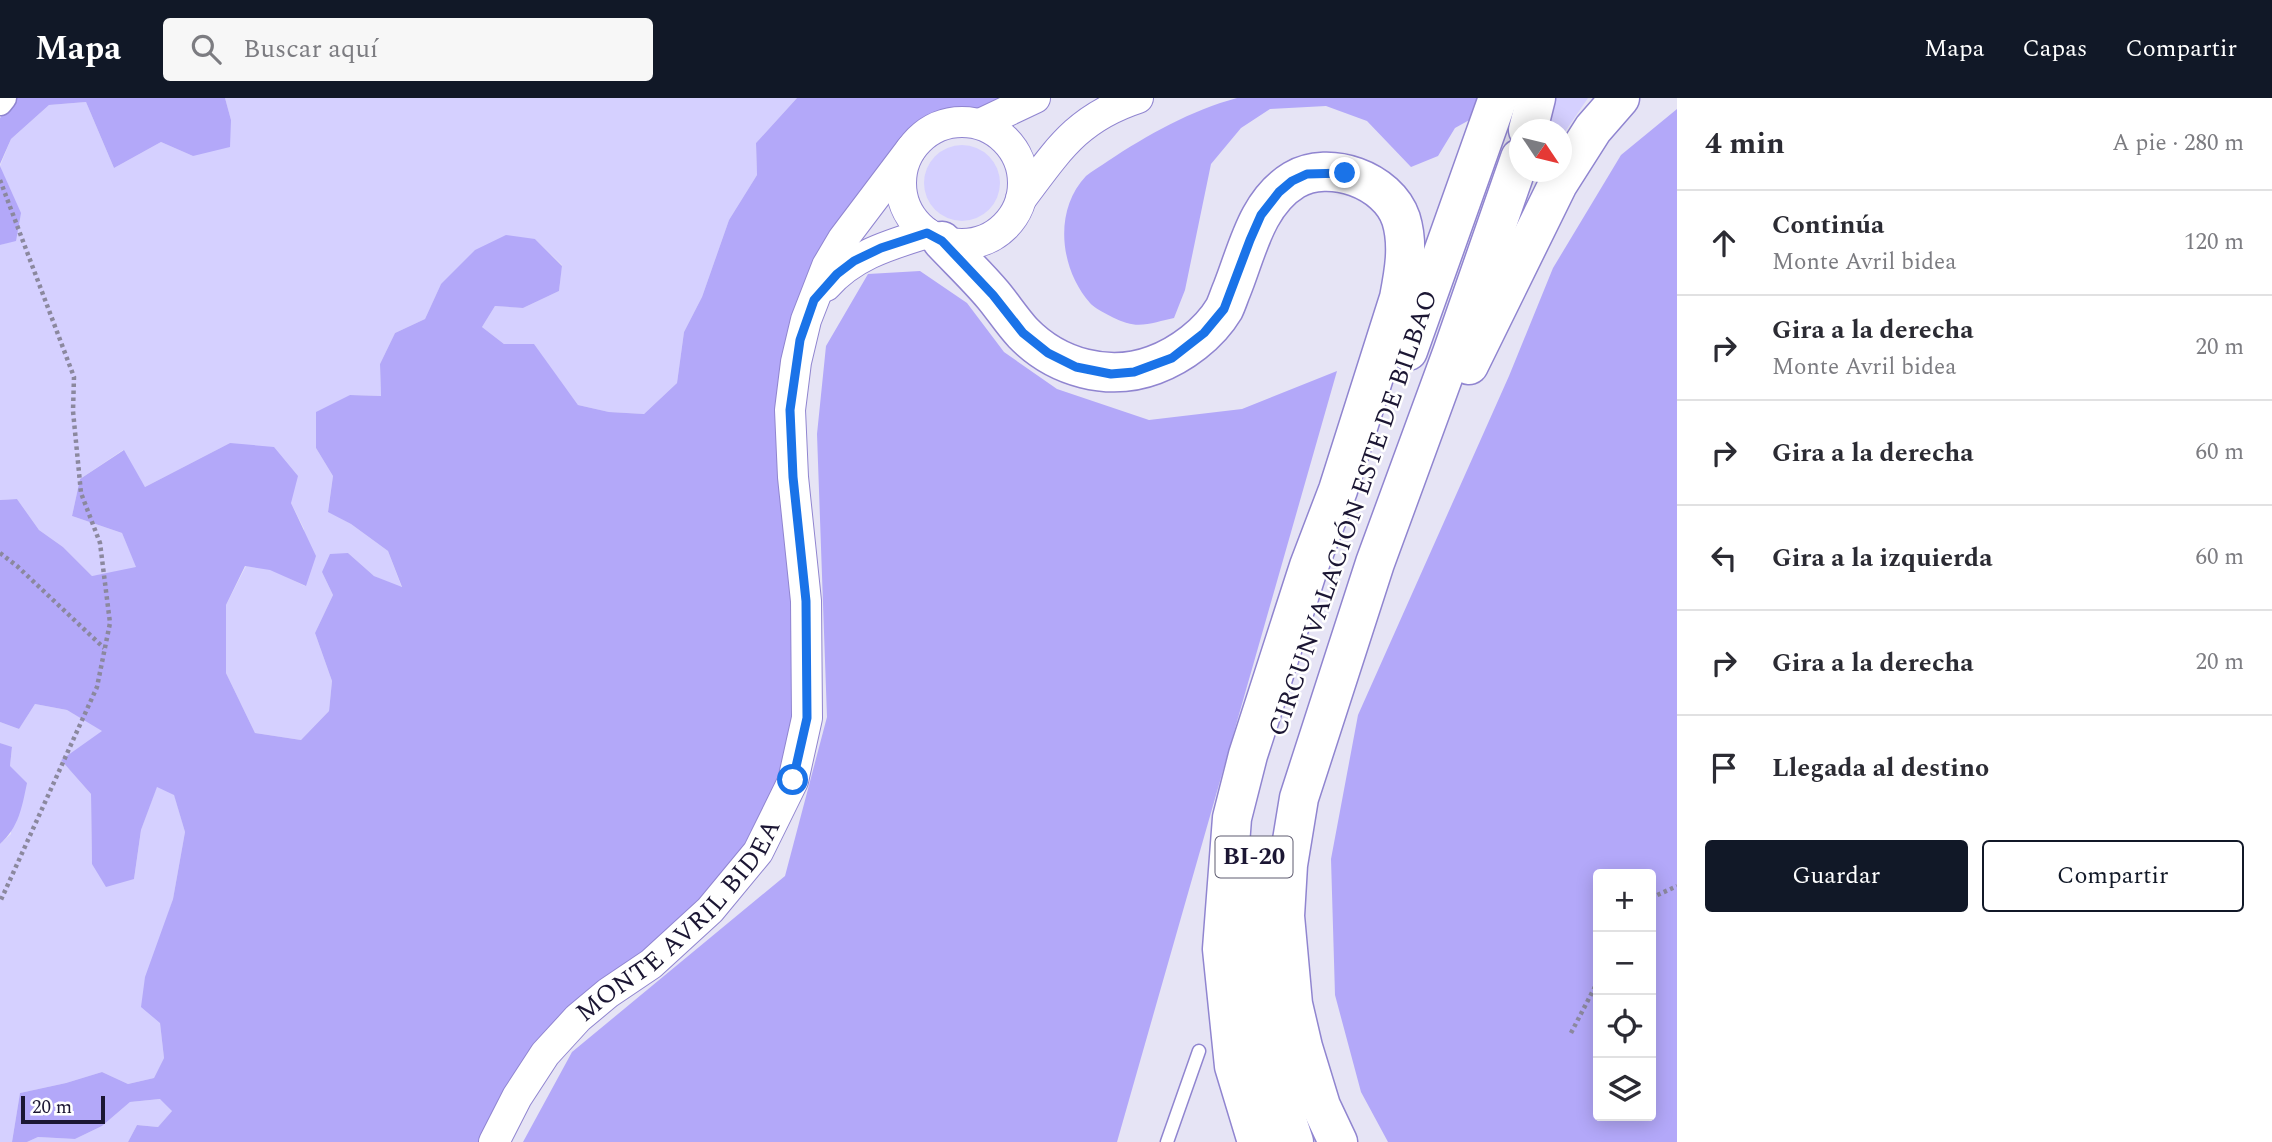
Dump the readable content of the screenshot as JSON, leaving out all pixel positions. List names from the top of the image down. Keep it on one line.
{"streets":{"main road":["CIRCUNVALACIÓN ESTE DE BILBAO","BI-20"],"street":["MONTE AVRIL BIDEA"]},"scale_bar":"20 m","north":"bottom right","page":{"header":"Mapa","search":"Buscar aquí","nav":["Mapa","Capas","Compartir"],"heading":["4 min","A pie · 280 m"],"list":[["Continúa","Monte Avril bidea","120 m"],["Gira a la derecha","Monte Avril bidea","20 m"],["Gira a la derecha","60 m"],["Gira a la izquierda","60 m"],["Gira a la derecha","20 m"],"Llegada al destino"],"buttons":["Guardar","Compartir"],"map_buttons":["+","−"],"scale":"20 m"}}
